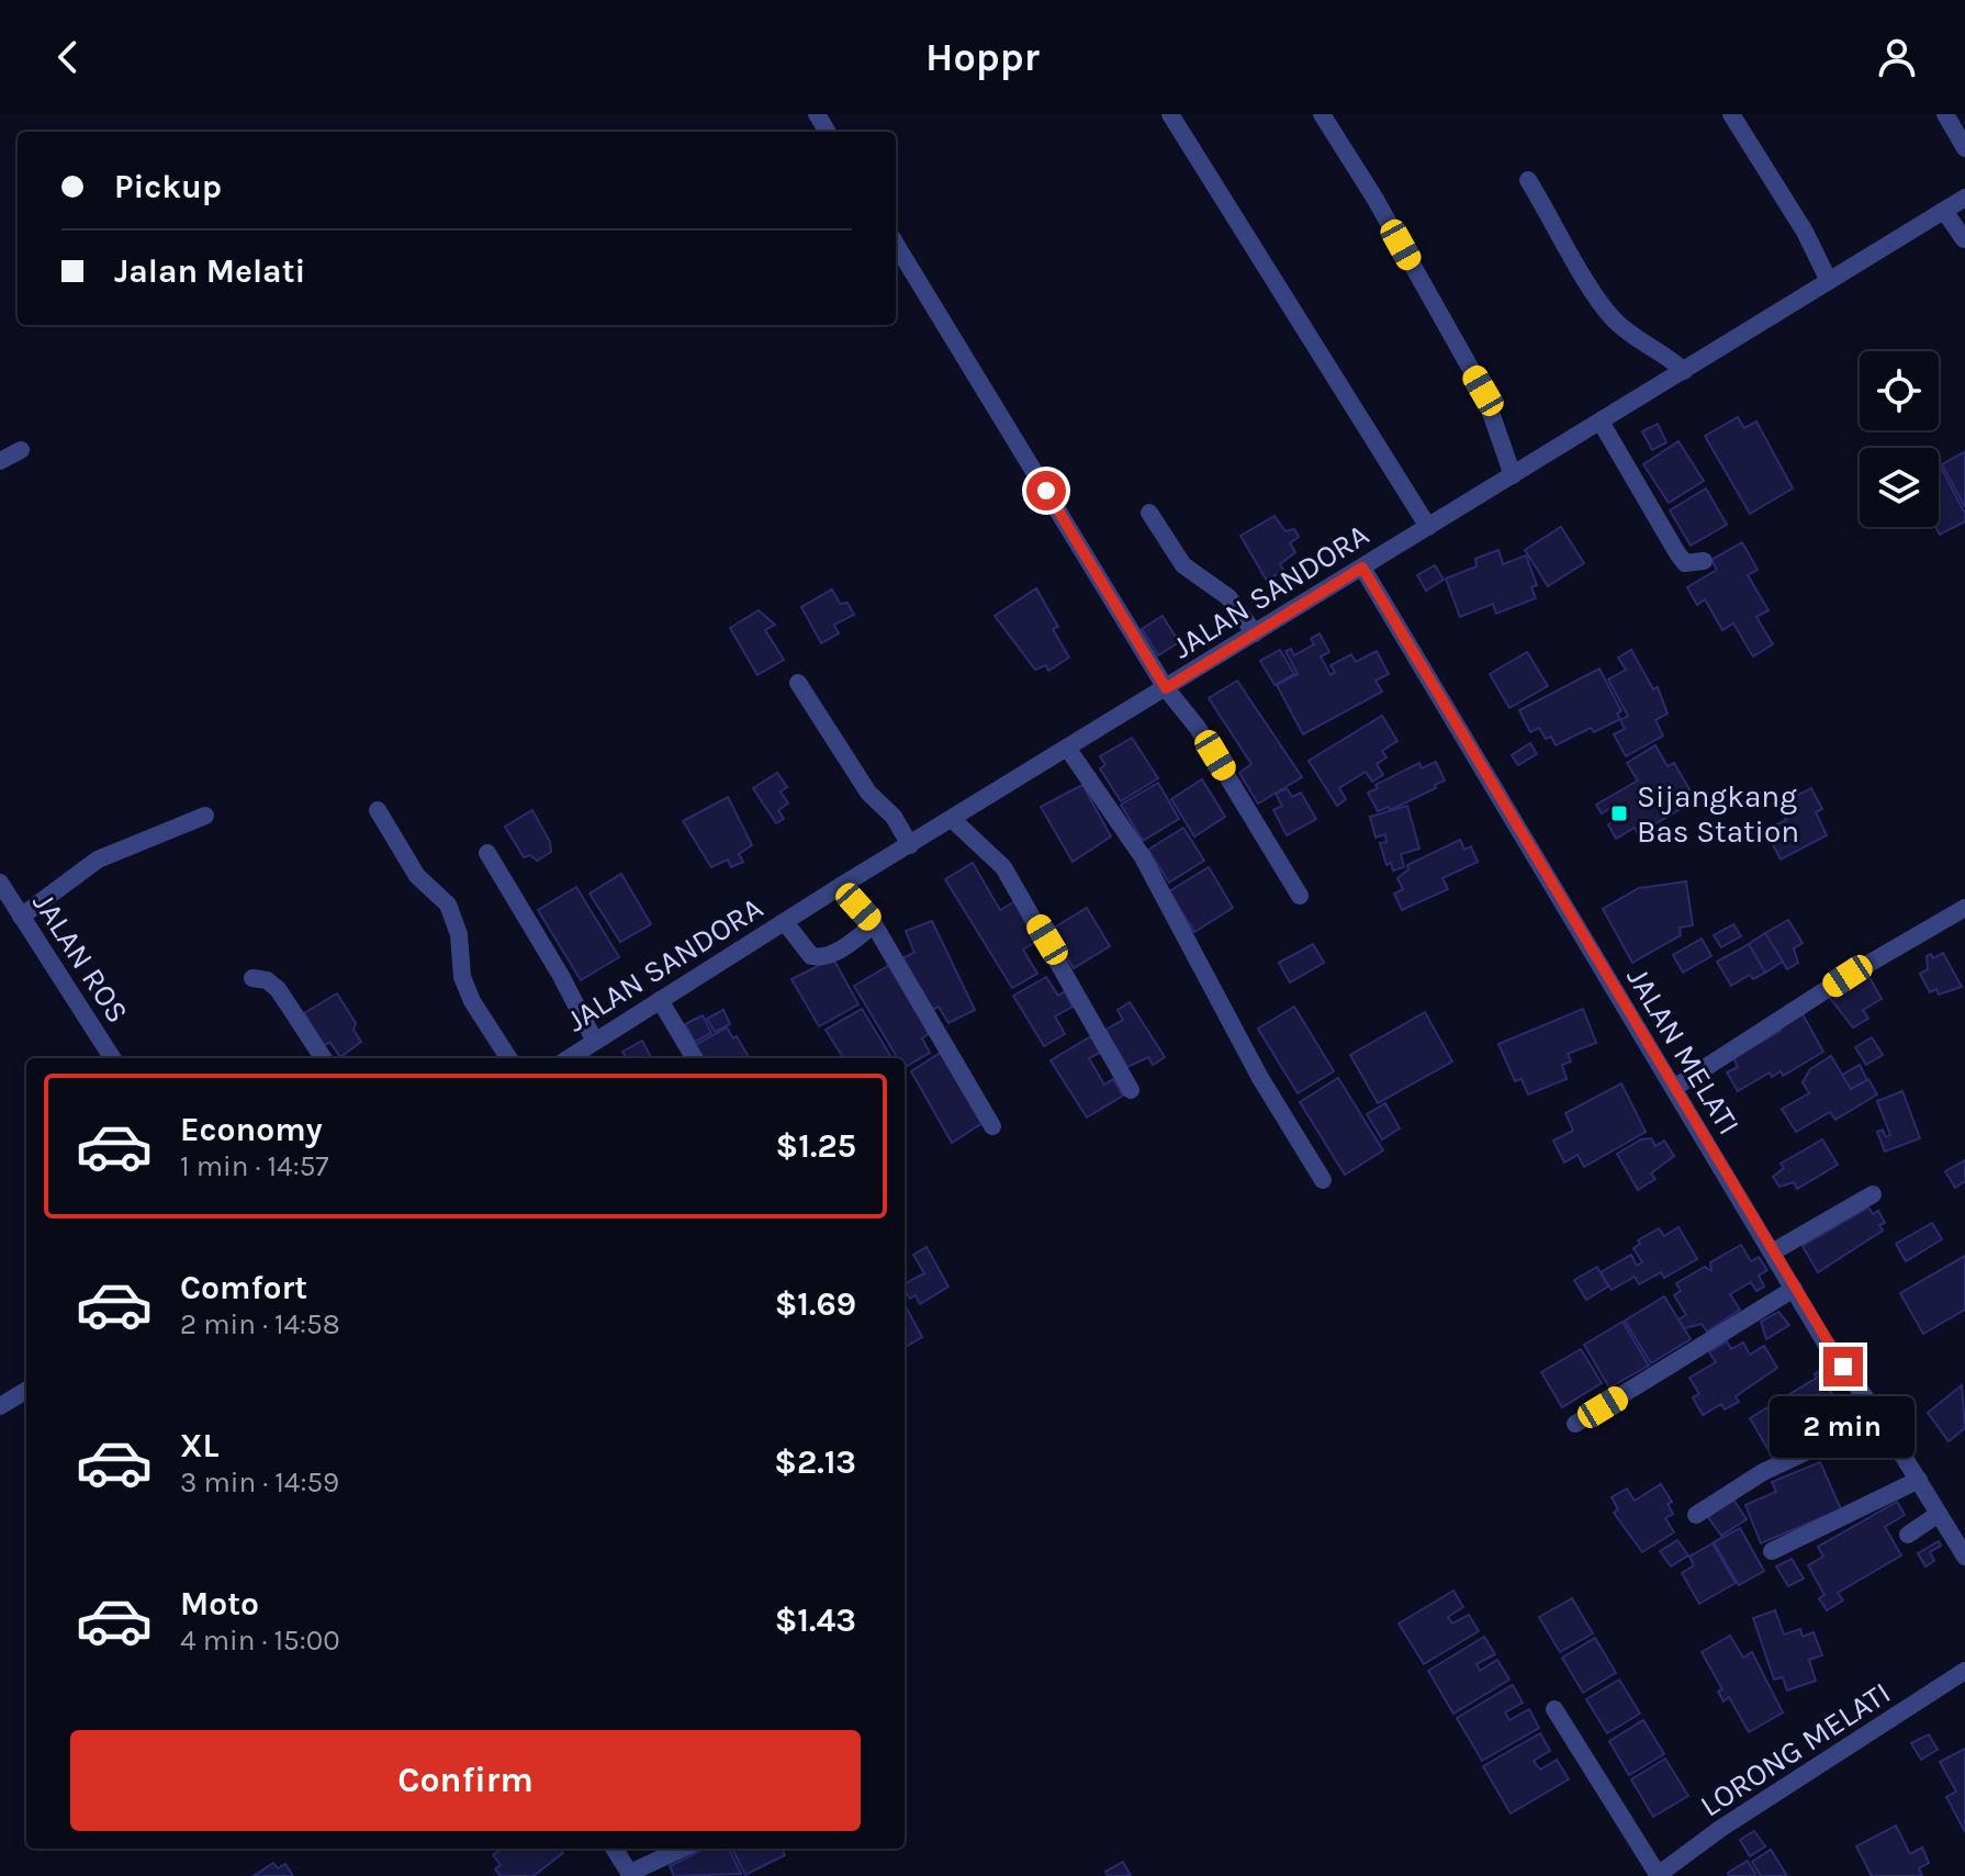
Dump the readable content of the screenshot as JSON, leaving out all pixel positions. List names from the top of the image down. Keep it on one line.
{"streets":{"street":["JALAN SANDORA","JALAN ROS","JALAN MELATI","LORONG MELATI"]},"crossings":[["JALAN SANDORA","JALAN MELATI"]],"places":{"transit":["Sijangkang Bas Station"]},"page":{"header":"Hoppr","banner":["Pickup","Jalan Melati"],"list":[{"name":"Economy","note":"1 min · 14:57","value":"$1.25"},{"name":"Comfort","note":"2 min · 14:58","value":"$1.69"},{"name":"XL","note":"3 min · 14:59","value":"$2.13"},{"name":"Moto","note":"4 min · 15:00","value":"$1.43"}],"bubble":"2 min","buttons":"Confirm"}}
